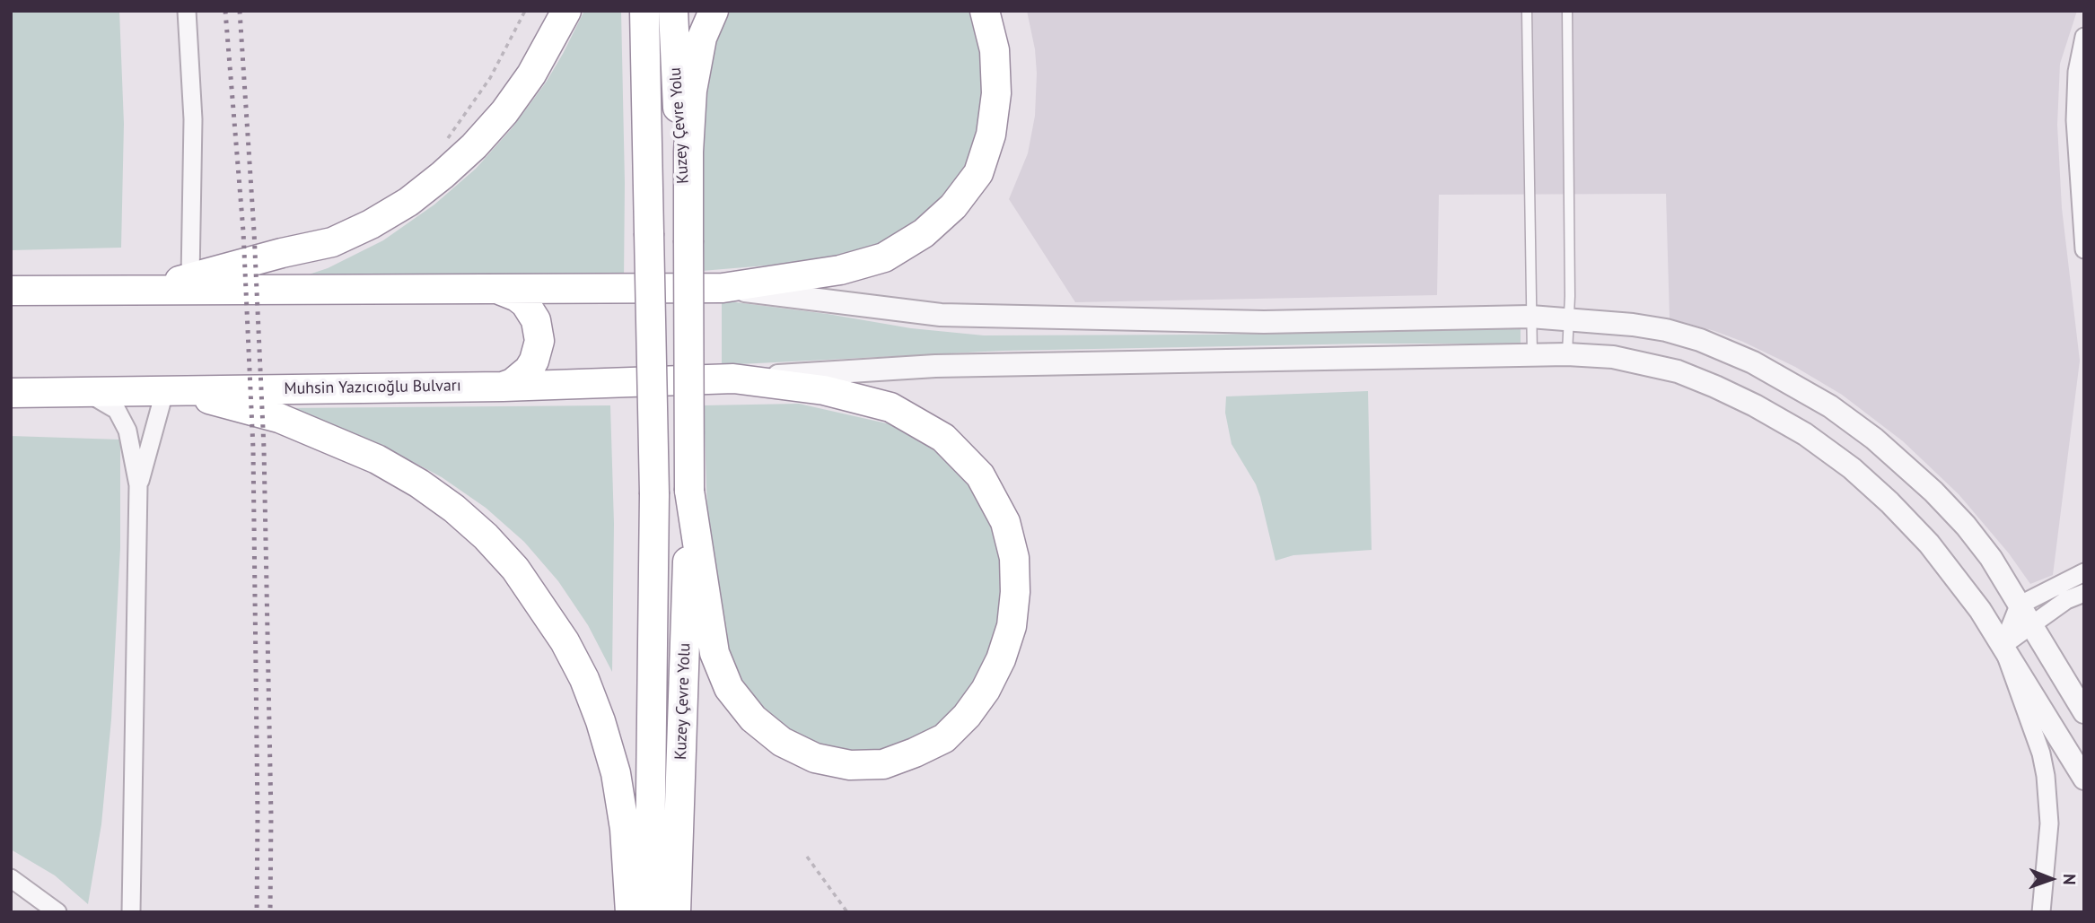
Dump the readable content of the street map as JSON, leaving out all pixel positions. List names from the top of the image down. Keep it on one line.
{"streets":{"highway":["Kuzey Çevre Yolu","Muhsin Yazıcıoğlu Bulvarı"]},"crossings":[["Kuzey Çevre Yolu","Muhsin Yazıcıoğlu Bulvarı"]],"north":"right"}
